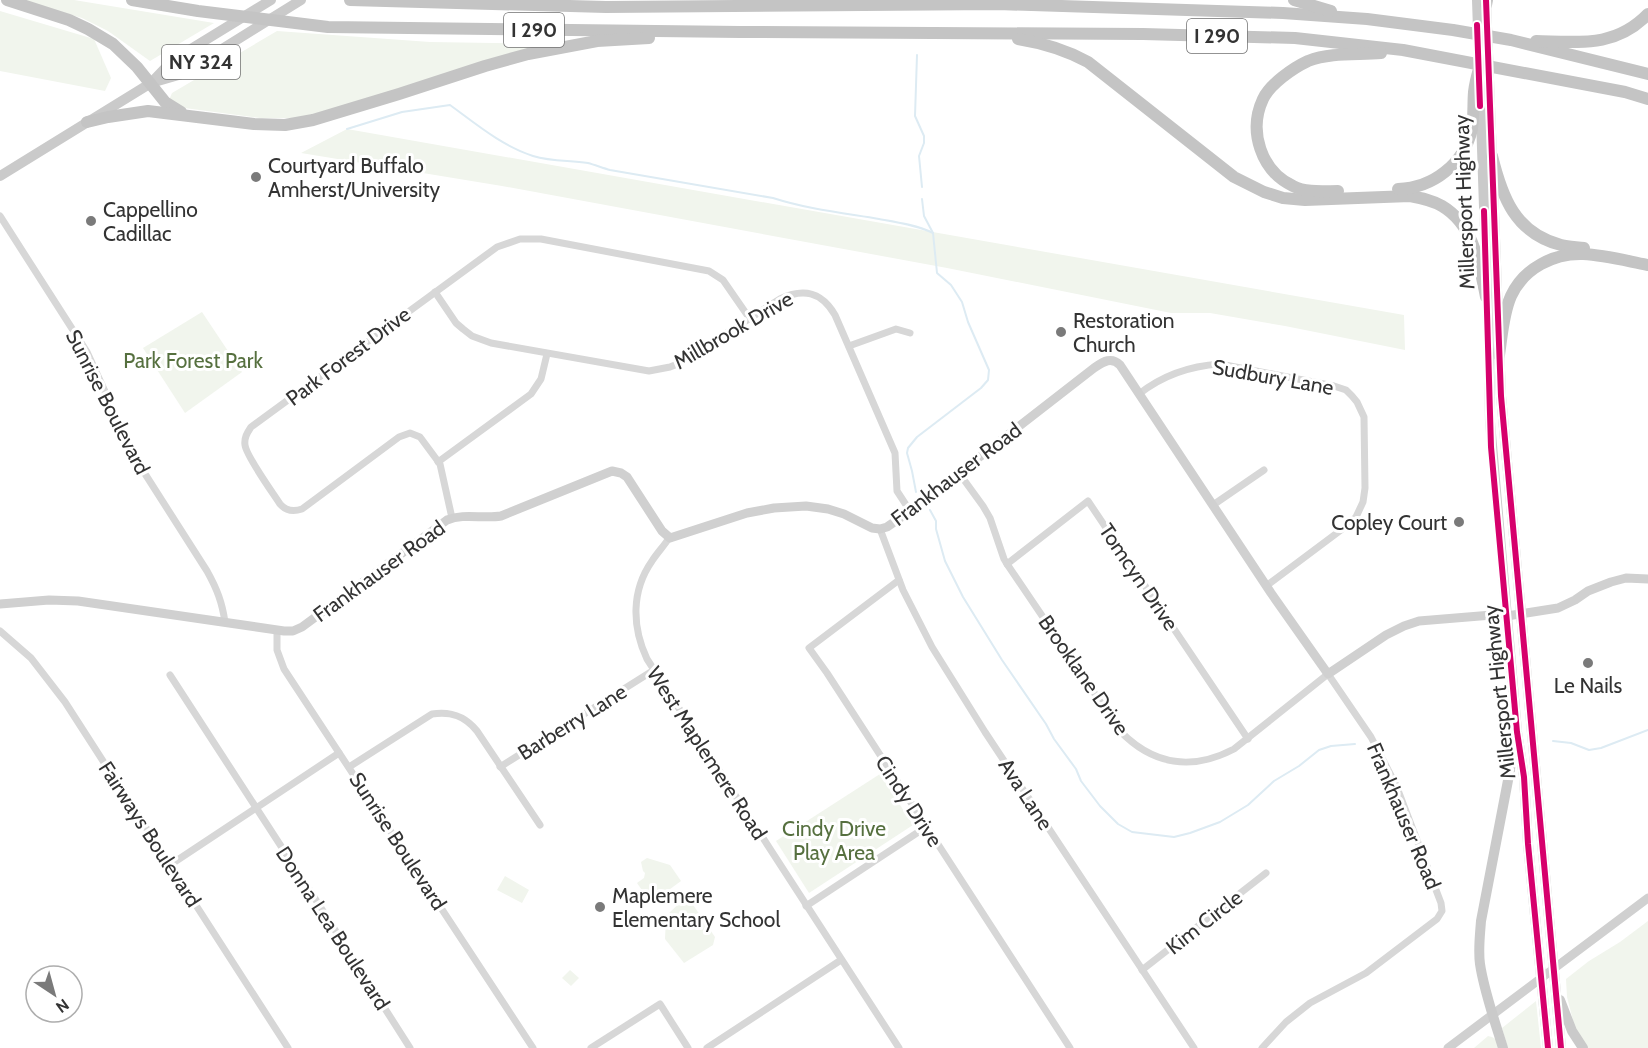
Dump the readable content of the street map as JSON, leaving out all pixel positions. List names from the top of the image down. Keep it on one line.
{"streets":{"highway":["I 290"],"main road":["NY 324","Millersport Highway"],"street":["Millbrook Drive","Park Forest Drive","Sudbury Lane","Sunrise Boulevard","Frankhauser Road","Tomcyn Drive","Brooklane Drive","Barberry Lane","West Maplemere Road","Ava Lane","Cindy Drive","Fairways Boulevard","Kim Circle","Donna Lea Boulevard"]},"crossings":[["Millbrook Drive","Park Forest Drive"],["Millbrook Drive","Frankhauser Road"],["Park Forest Drive","Frankhauser Road"],["Sudbury Lane","Frankhauser Road"],["Sunrise Boulevard","Frankhauser Road"],["Sunrise Boulevard","Barberry Lane"],["Frankhauser Road","Brooklane Drive"],["Frankhauser Road","West Maplemere Road"],["Frankhauser Road","Ava Lane"],["Tomcyn Drive","Brooklane Drive"],["Barberry Lane","West Maplemere Road"],["Ava Lane","Cindy Drive"],["Ava Lane","Kim Circle"]],"parks":["Park Forest Park","Cindy Drive Play Area"],"places":["Courtyard Buffalo Amherst/University","Cappellino Cadillac","Restoration Church","Copley Court","Le Nails","Maplemere Elementary School"],"north":"bottom right"}
